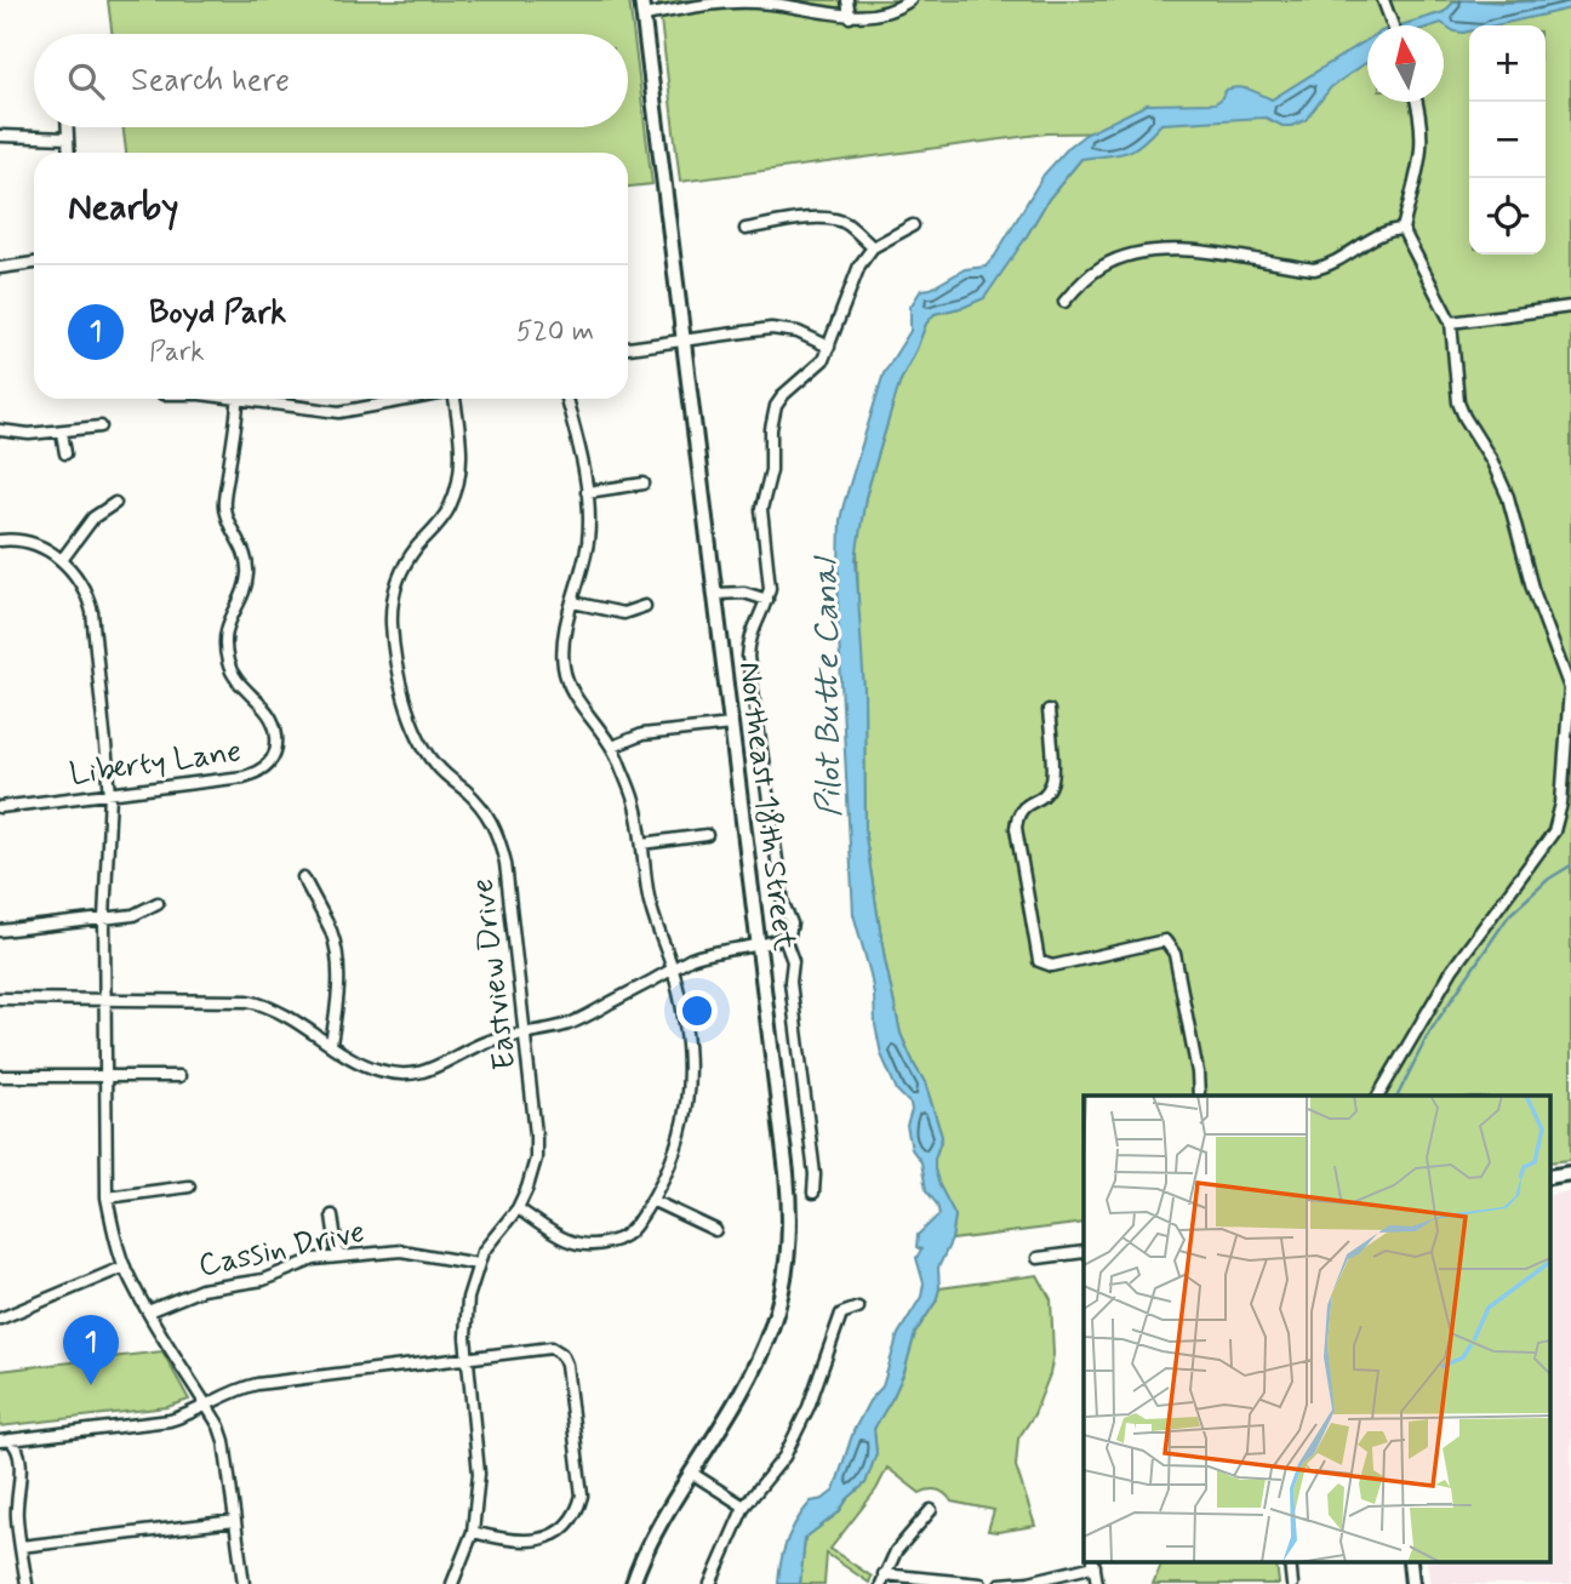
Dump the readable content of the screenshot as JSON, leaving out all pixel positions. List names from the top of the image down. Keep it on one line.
{"streets":{"main road":["Northeast 18th Street"],"street":["Liberty Lane","Eastview Drive","Cassin Drive"]},"crossings":[["Eastview Drive","Cassin Drive"]],"water":["Pilot Butte Canal"],"north":"top","page":{"map_buttons":["+","−"],"search":"Search here","heading":"Nearby","list":[{"mark":"1","name":"Boyd Park","note":"Park","value":"520 m"}],"pins":"1"}}
